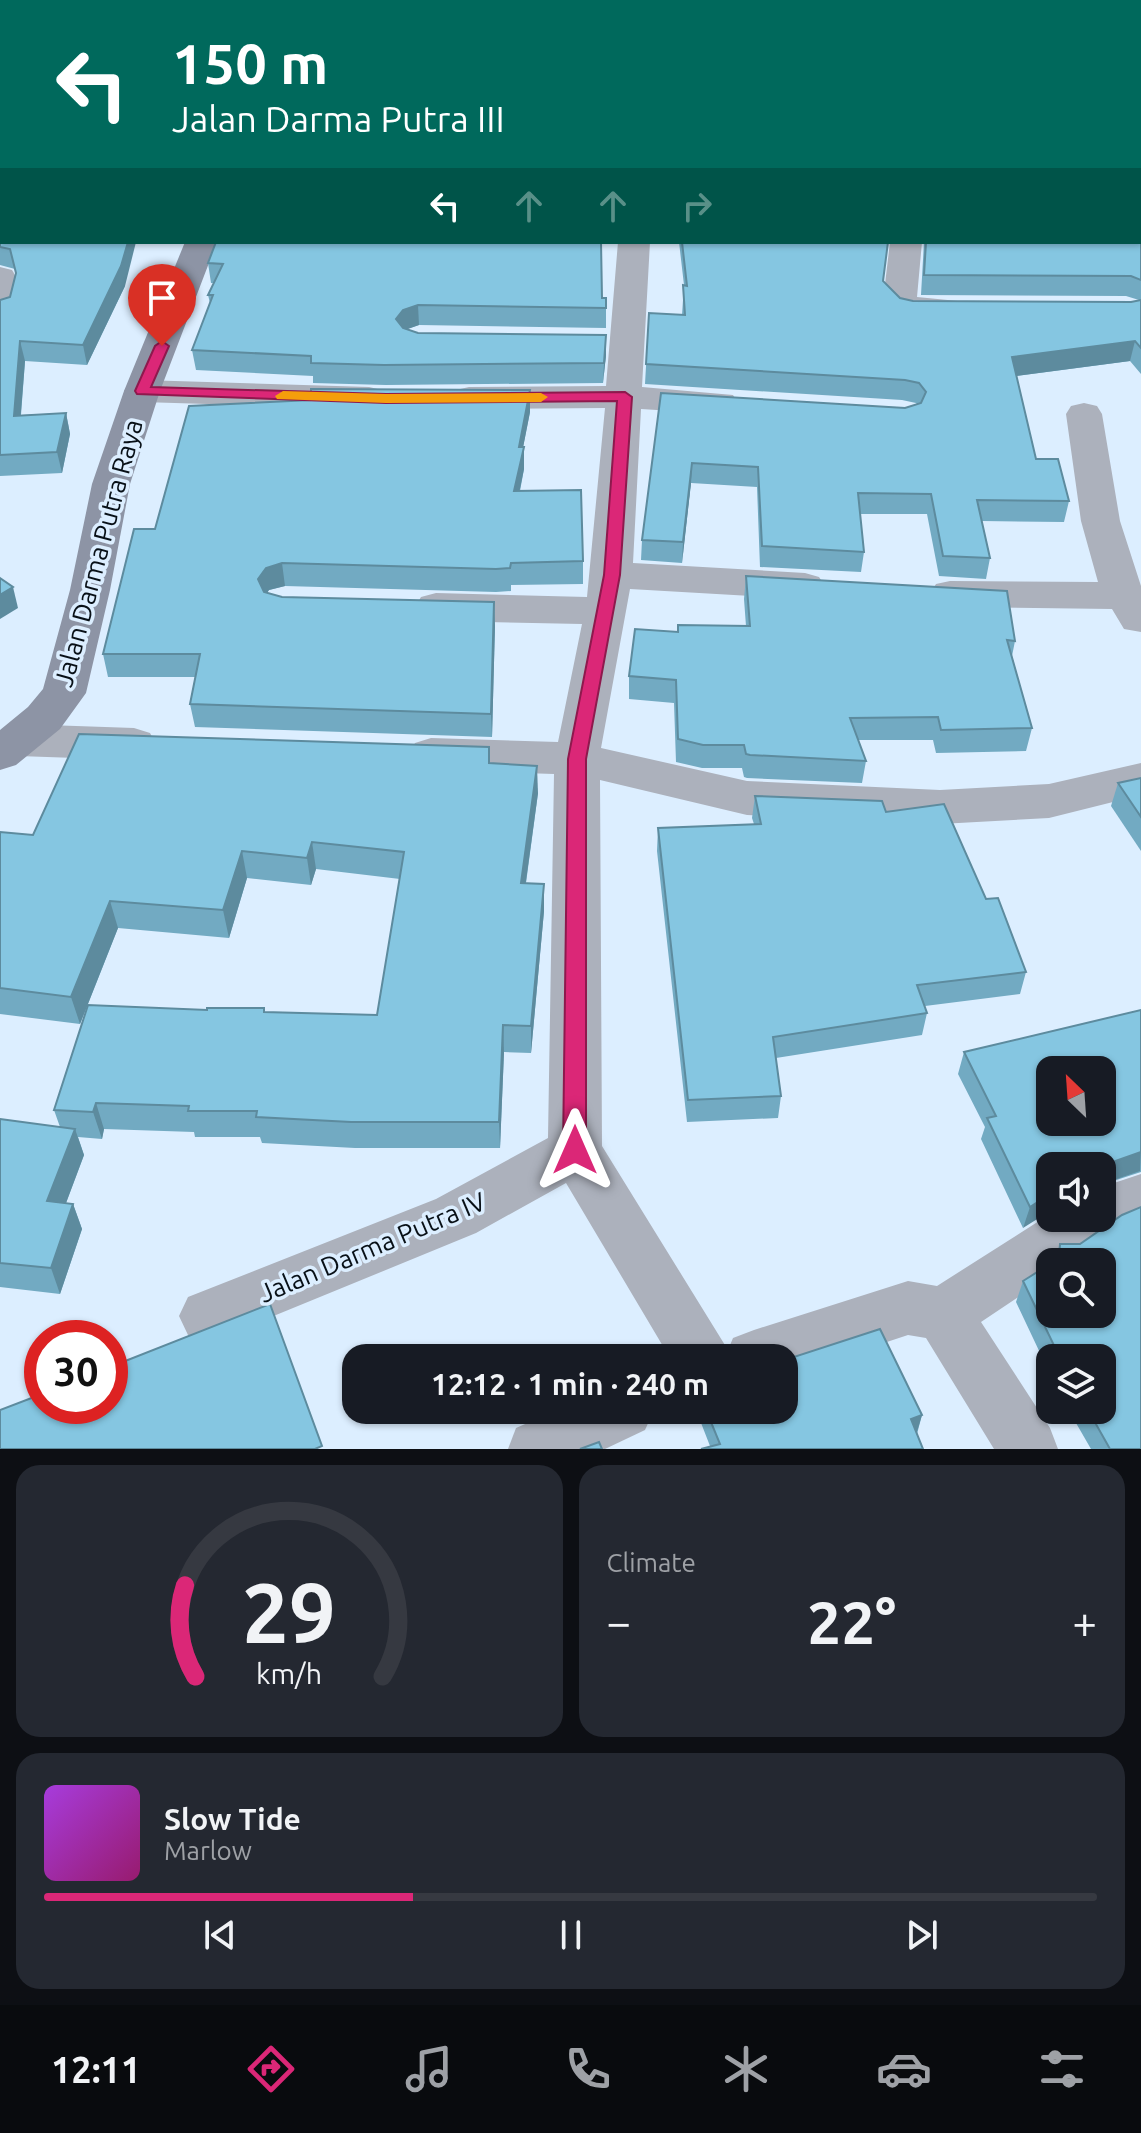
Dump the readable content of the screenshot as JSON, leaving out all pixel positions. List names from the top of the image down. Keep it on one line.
{"streets":{"street":["Jalan Darma Putra Raya","Jalan Darma Putra IV"]},"north":"top left","page":{"turn":["150 m","Jalan Darma Putra III"],"limit":"30","trip":"12:12 · 1 min · 240 m","tile":"Climate","heat":["−","22°","+"],"song":["Slow Tide","Marlow"],"tabs":"12:11","gauge":["29","km/h"]}}
